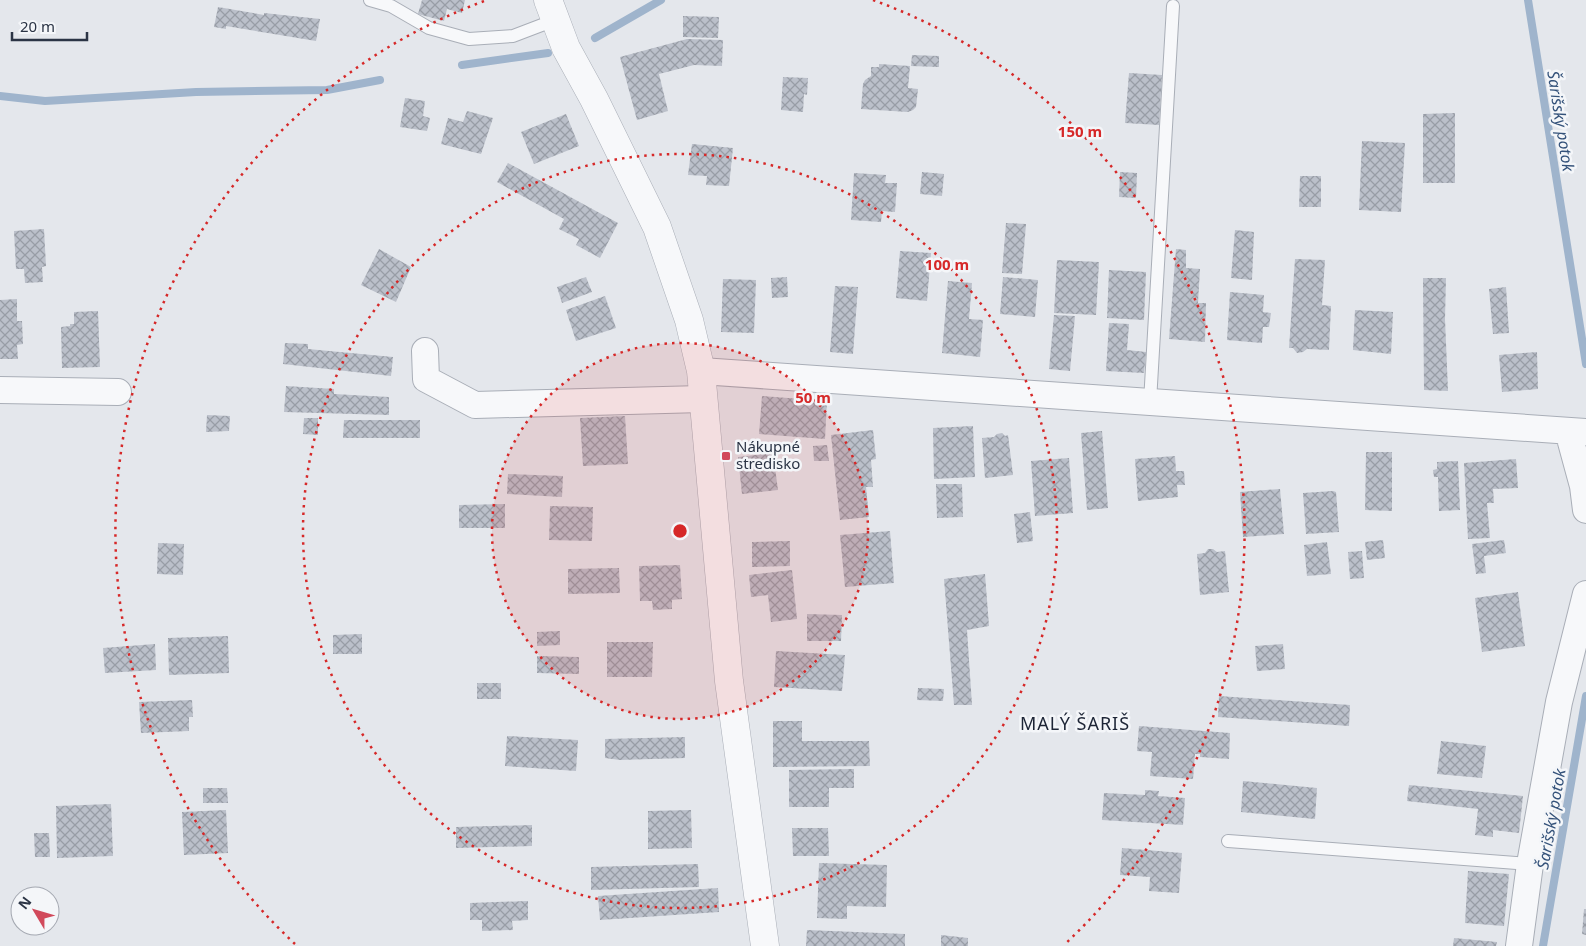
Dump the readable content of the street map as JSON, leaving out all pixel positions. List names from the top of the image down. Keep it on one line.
{"districts":["MALÝ ŠARIŠ"],"water":["Šarišský potok"],"places":{"transit":["Nákupné stredisko"]},"scale_bar":"20 m","north":"top left","rings":["150 m","100 m","50 m"]}
